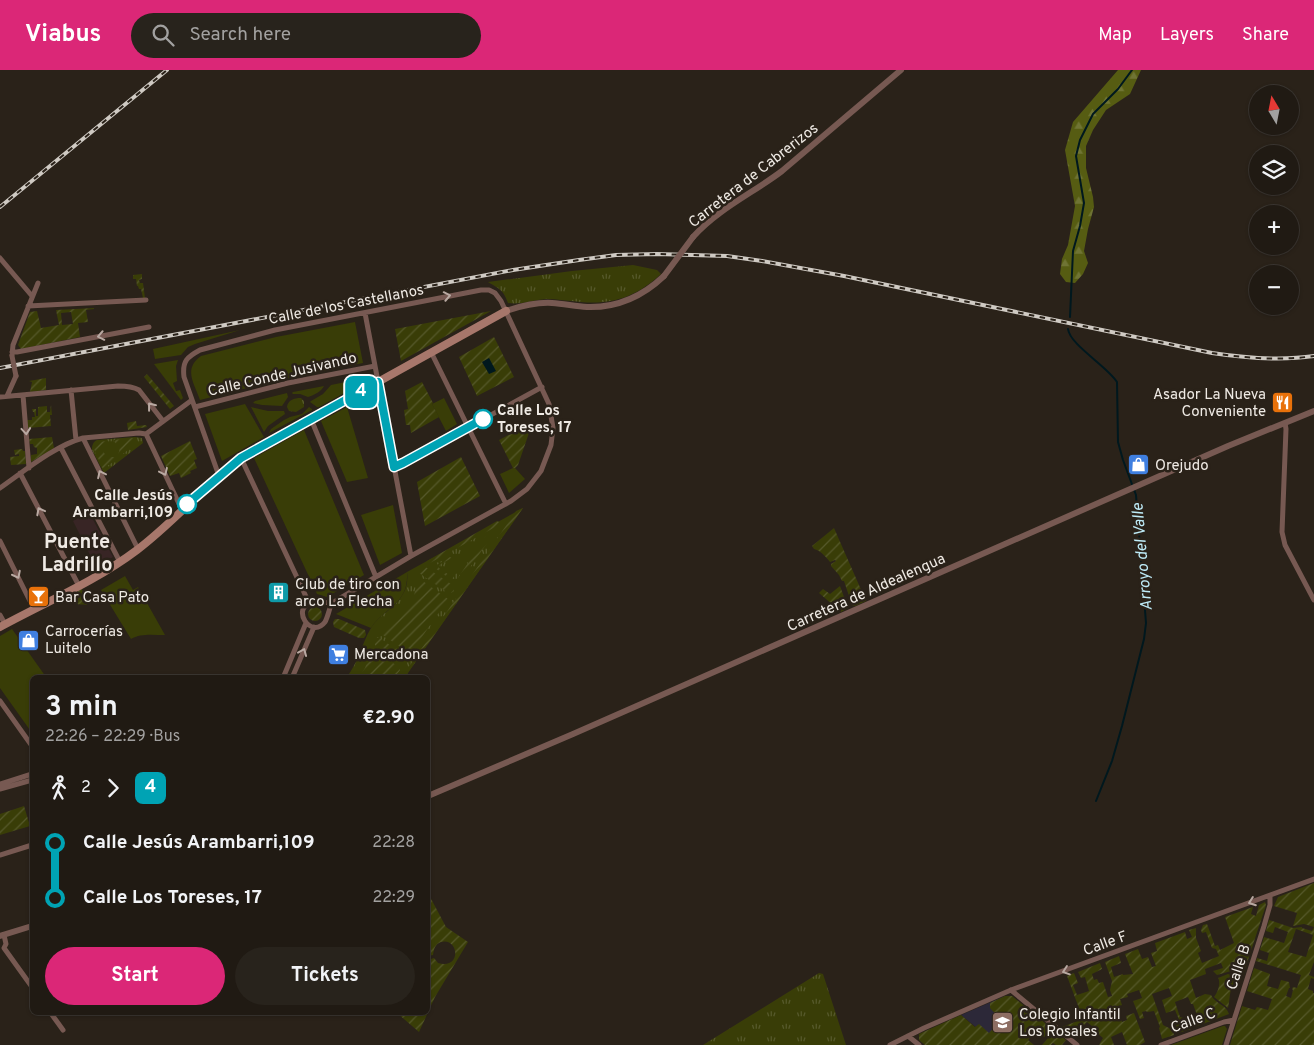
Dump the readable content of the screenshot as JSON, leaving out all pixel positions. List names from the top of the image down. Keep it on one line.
{"streets":{"street":["Carretera de Cabrerizos","Calle de los Castellanos","Calle Conde Jusivando","Carretera de Aldealengua","Calle F","Calle B","Calle C"]},"crossings":[["Carretera de Cabrerizos","Calle de los Castellanos"],["Calle F","Calle B"],["Calle B","Calle C"]],"one_way":["Calle F"],"districts":["Puente Ladrillo"],"water":["Arroyo del Valle"],"places":{"restaurant":["Asador La Nueva Conveniente"],"other":["Calle Los Toreses, 17","Calle Jesús Arambarri,109"],"shop":["Orejudo","Carrocerías Luitelo"],"building":["Club de tiro con arco La Flecha"],"bar":["Bar Casa Pato"],"supermarket":["Mercadona"],"school or university":["Colegio Infantil Los Rosales"]},"lines":["bus line 4"],"north":"top","page":{"header":"Viabus","search":"Search here","nav":["Map","Layers","Share"],"on_map":"4","map_buttons":["+","−"],"heading":["3 min","22:26 – 22:29 · Bus","€2.90"],"legs":["2","4"],"list":[{"name":"Calle Jesús Arambarri,109","value":"22:28"},{"name":"Calle Los Toreses, 17","value":"22:29"}],"buttons":["Start","Tickets"]}}
